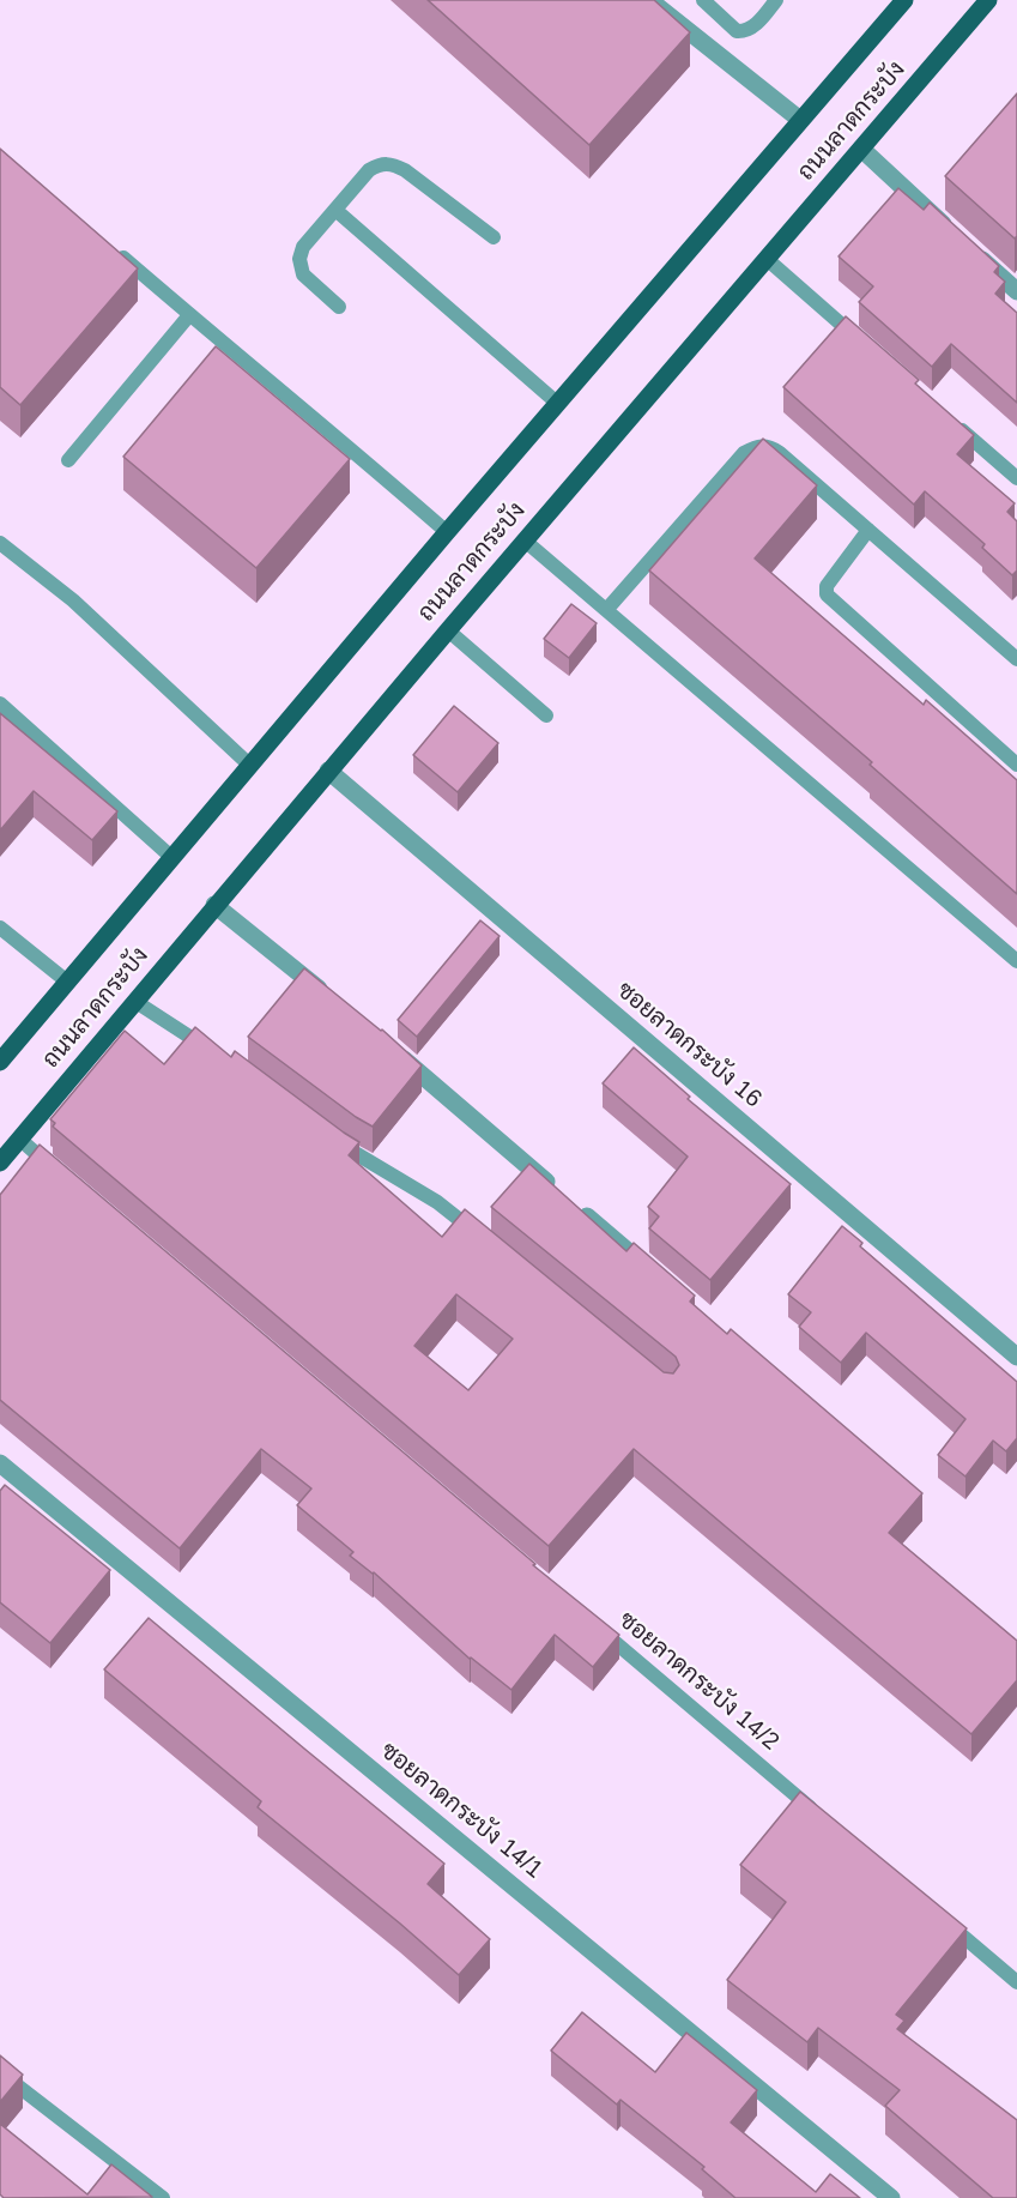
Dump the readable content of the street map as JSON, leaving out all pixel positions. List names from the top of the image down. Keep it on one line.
{"streets":{"main road":["ถนนลาดกระบัง"],"street":["ซอยลาดกระบัง 16","ซอยลาดกระบัง 14/1"],"lane":["ซอยลาดกระบัง 14/2"]},"crossings":[["ถนนลาดกระบัง","ซอยลาดกระบัง 16"]]}
